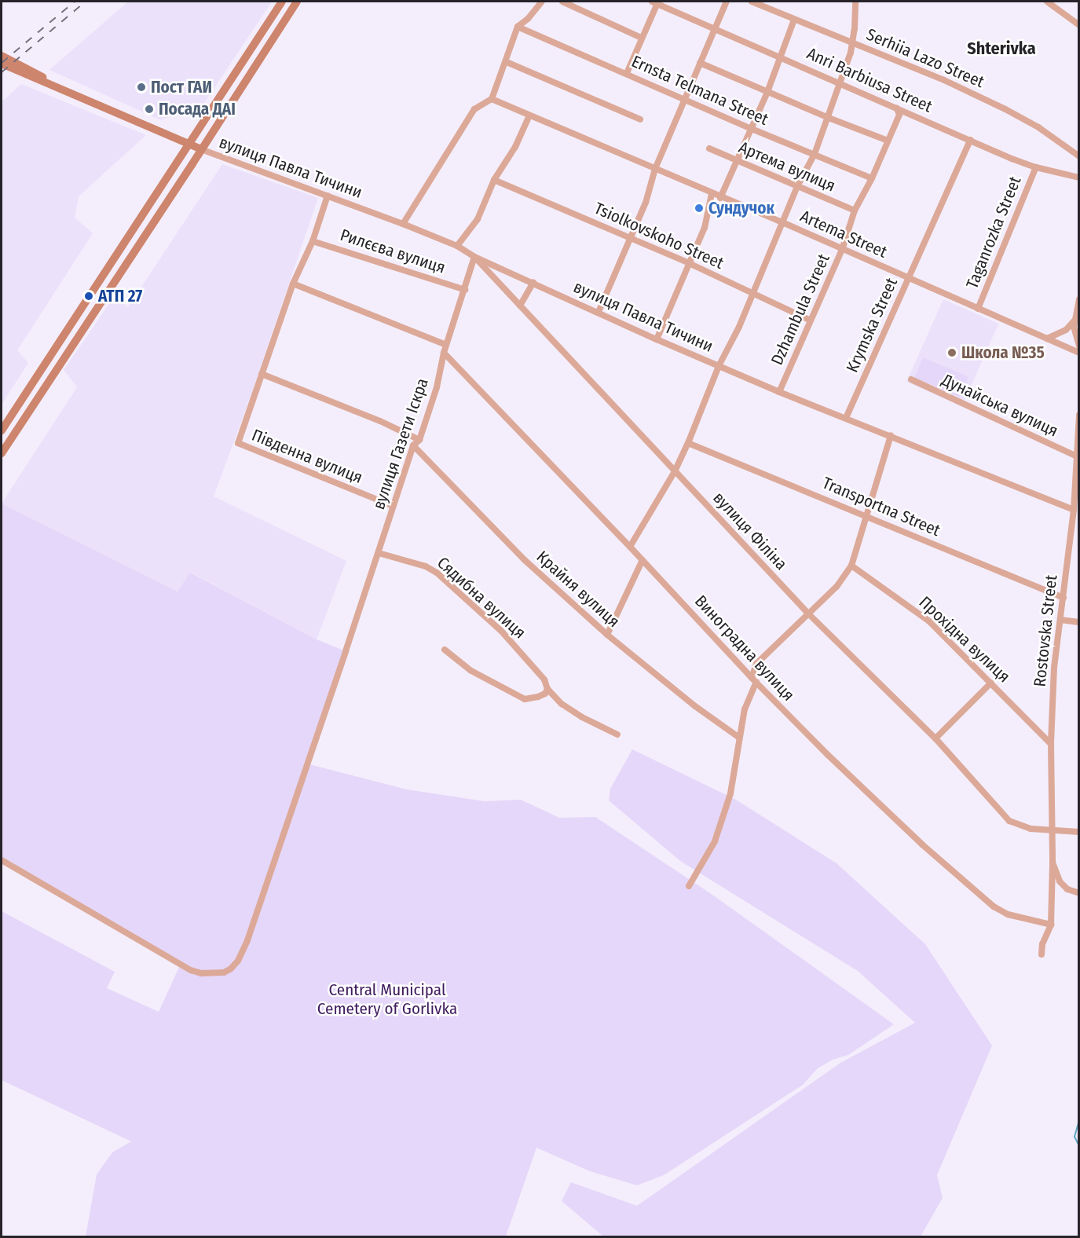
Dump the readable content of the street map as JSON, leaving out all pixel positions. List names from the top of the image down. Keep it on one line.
{"streets":{"street":["Serhiia Lazo Street","Anri Barbiusa Street","Ernsta Telmana Street","Артема вулиця","вулиця Павла Тичини","Taganrozka Street","Artema Street","Tsiolkovskoho Street","Рилєєва вулиця","Dzhambula Street","Krymska Street","Дунайська вулиця","вулиця Газети Іскра","Південна вулиця","Transportna Street","вулиця Філіна","Крайня вулиця","Сядибна вулиця","Rostovska Street","Прохідна вулиця","Виноградна вулиця"]},"crossings":[["Anri Barbiusa Street","Taganrozka Street"],["Anri Barbiusa Street","Dzhambula Street"],["Anri Barbiusa Street","Krymska Street"],["Ernsta Telmana Street","Dzhambula Street"],["Артема вулиця","Dzhambula Street"],["вулиця Павла Тичини","Dzhambula Street"],["вулиця Павла Тичини","Krymska Street"],["вулиця Павла Тичини","вулиця Газети Іскра"],["вулиця Павла Тичини","вулиця Філіна"],["вулиця Павла Тичини","Rostovska Street"],["Taganrozka Street","Artema Street"],["Artema Street","Dzhambula Street"],["Artema Street","Krymska Street"],["Tsiolkovskoho Street","Dzhambula Street"],["Рилєєва вулиця","вулиця Газети Іскра"],["Дунайська вулиця","Rostovska Street"],["вулиця Газети Іскра","Південна вулиця"],["вулиця Газети Іскра","вулиця Філіна"],["вулиця Газети Іскра","Крайня вулиця"],["вулиця Газети Іскра","Сядибна вулиця"],["вулиця Газети Іскра","Виноградна вулиця"],["Transportna Street","Rostovska Street"],["вулиця Філіна","Rostovska Street"],["Rostovska Street","Прохідна вулиця"]],"districts":["Shterіvka"],"parks":["Central Municipal Cemetery of Gorlivka"],"places":["Пост ГАИ","Посада ДАІ","Сундучок","АТП 27","Школа №35"]}
